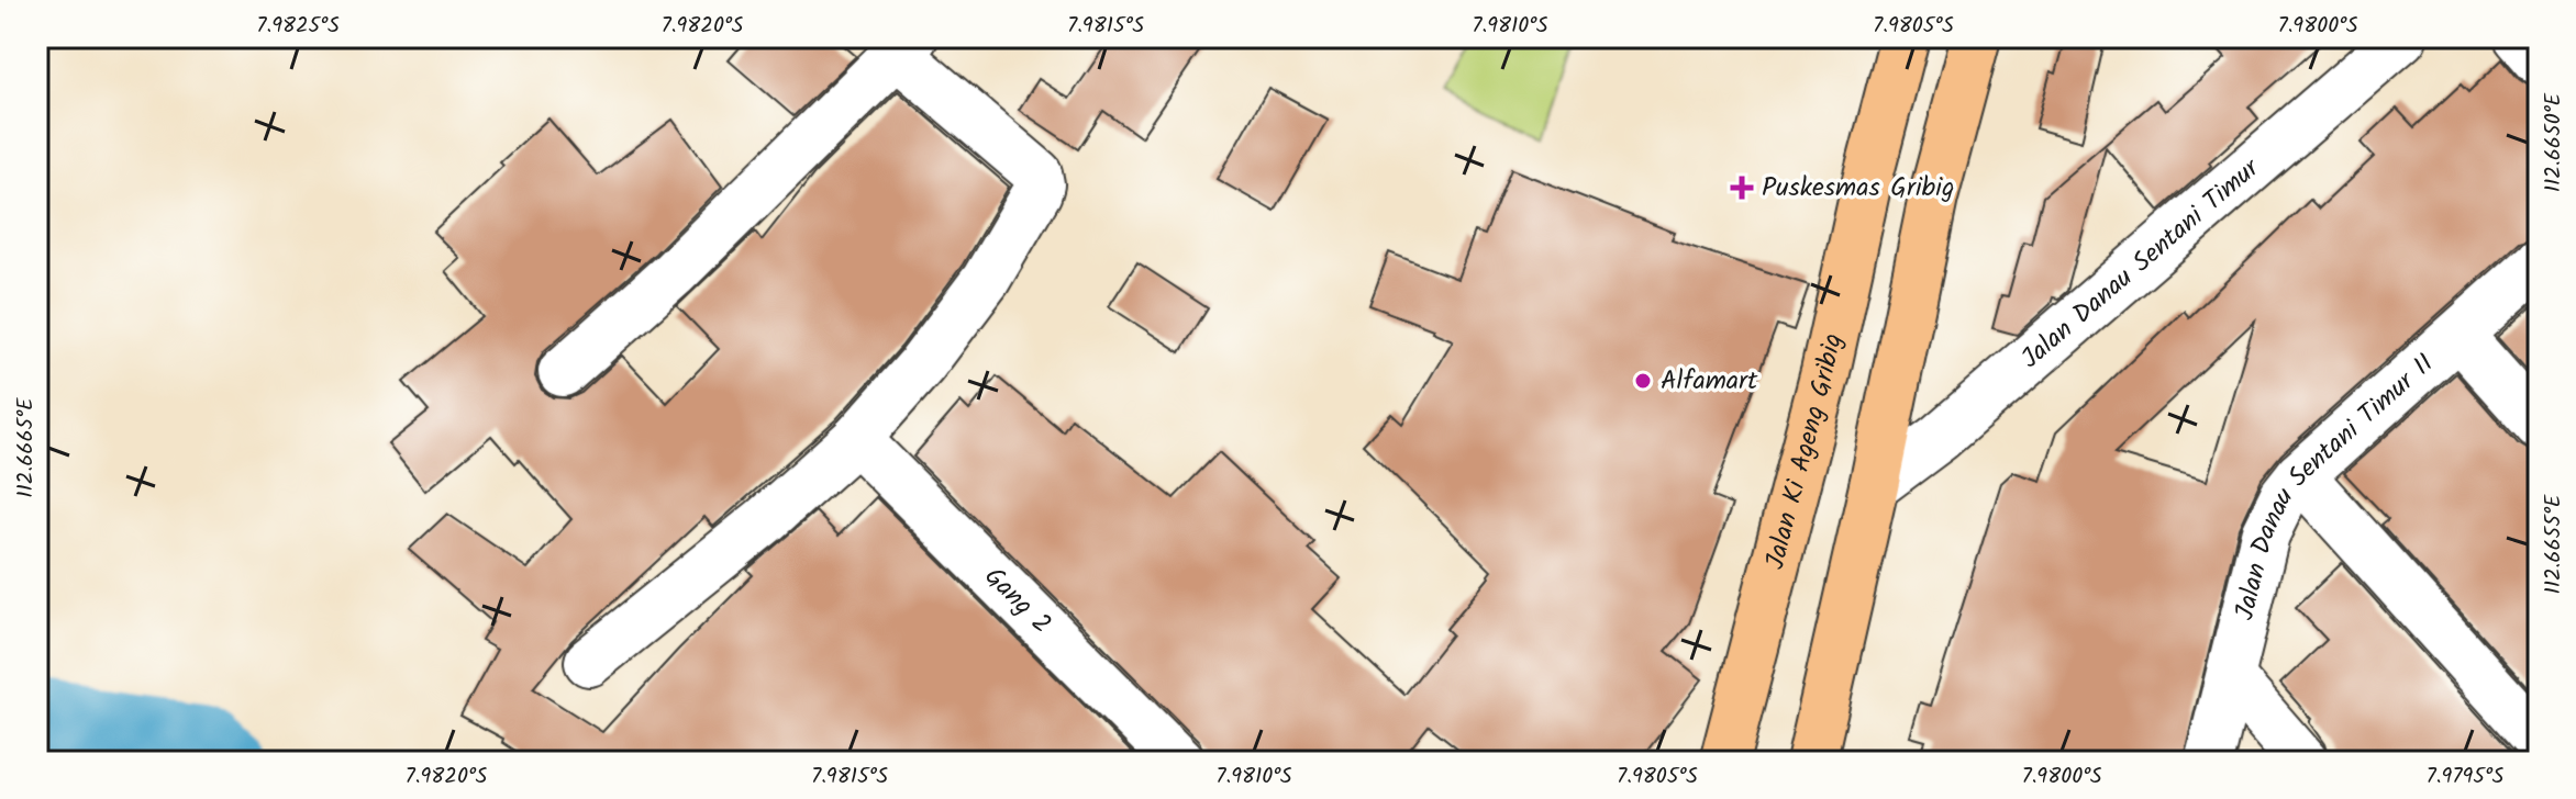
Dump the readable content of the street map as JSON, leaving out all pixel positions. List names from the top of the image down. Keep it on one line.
{"streets":{"main road":["Jalan Ki Ageng Gribig"],"street":["Jalan Danau Sentani Timur","Jalan Danau Sentani Timur II","Gang 2"]},"places":{"health":["Puskesmas Gribig"],"other":["Alfamart"]},"coordinates":["7.9825°S","7.9820°S","7.9815°S","7.9810°S","7.9805°S","7.9800°S","112.6650°E","112.6665°E","112.6655°E","7.9795°S"]}
